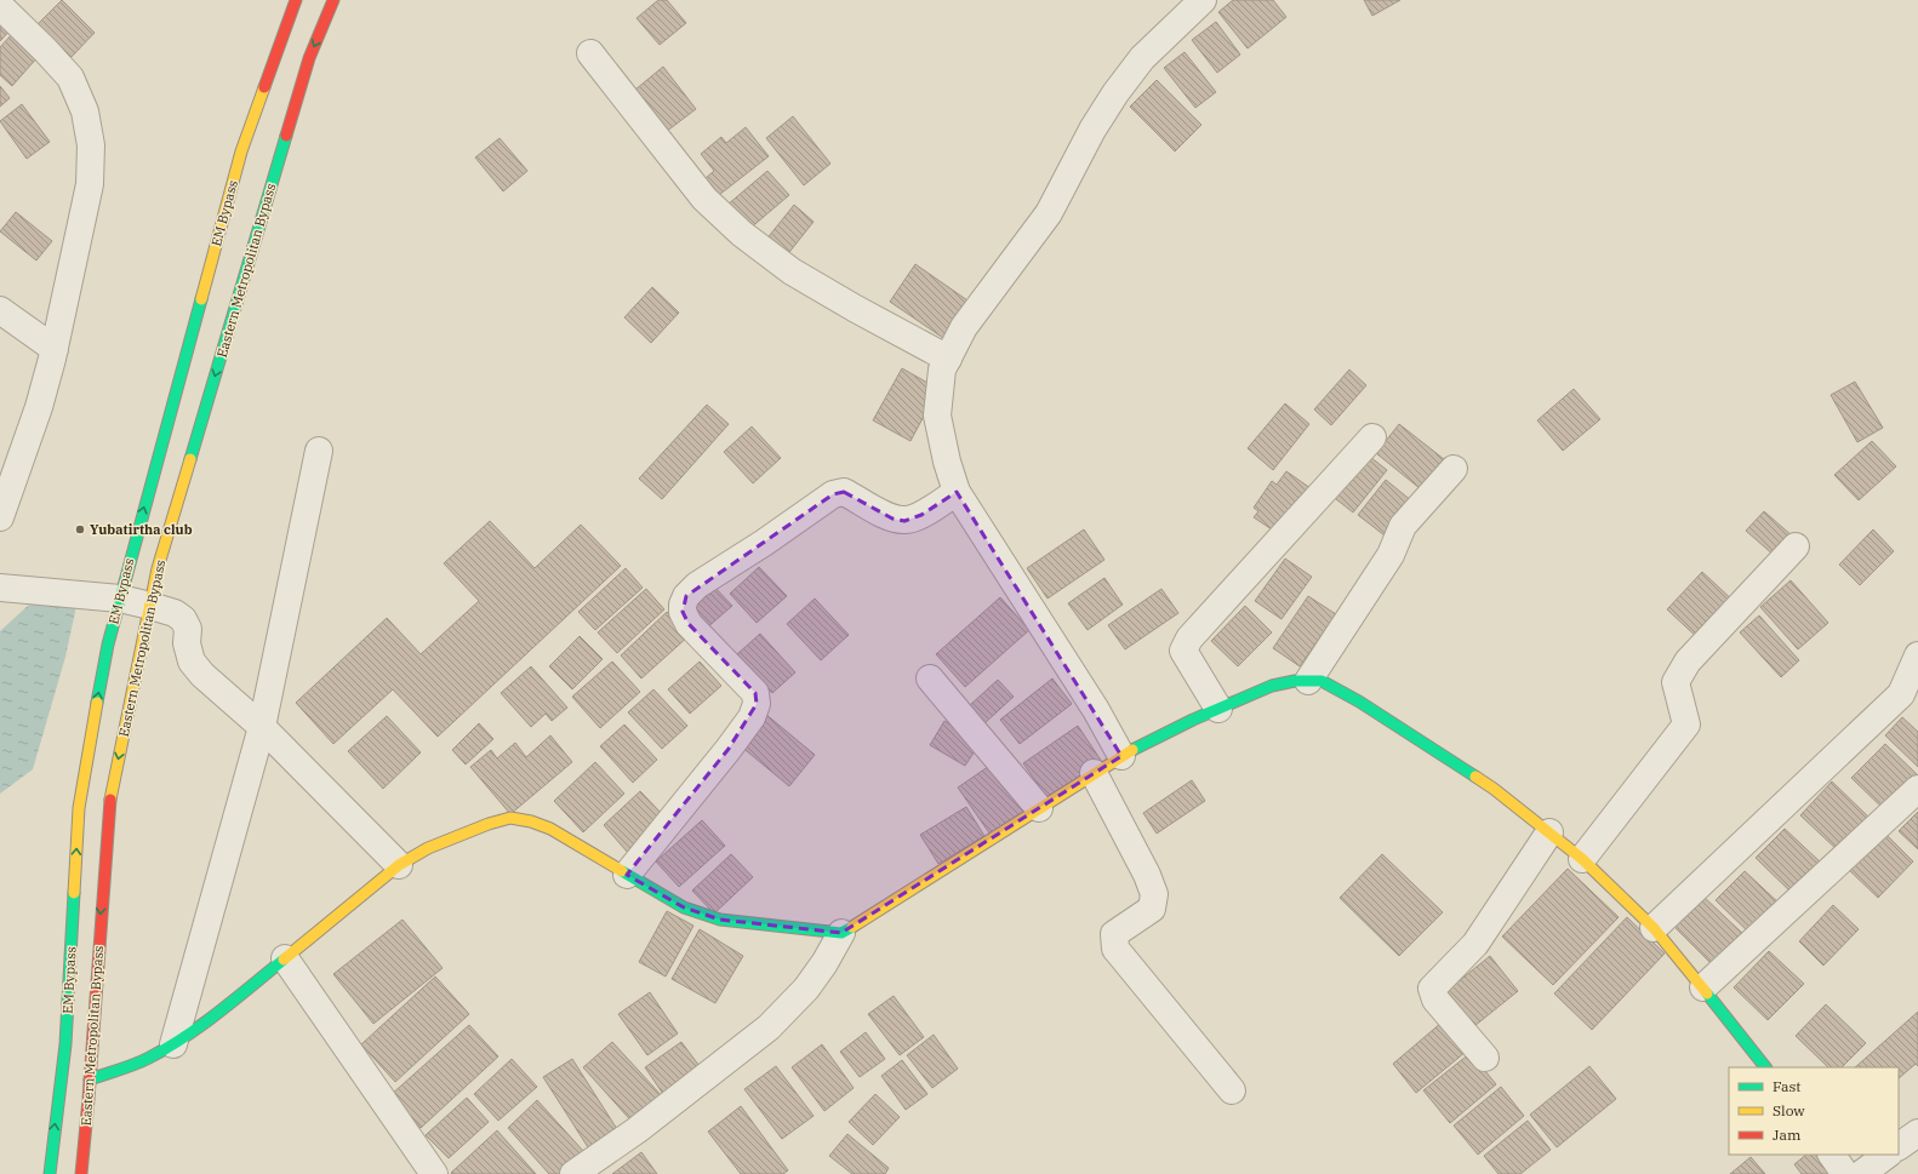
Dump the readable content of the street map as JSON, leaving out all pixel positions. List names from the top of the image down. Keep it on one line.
{"streets":{"main road":["EM Bypass","Eastern Metropolitan Bypass"]},"one_way":["EM Bypass","Eastern Metropolitan Bypass"],"places":["Yubatirtha club"],"legend":["Fast","Slow","Jam"]}
